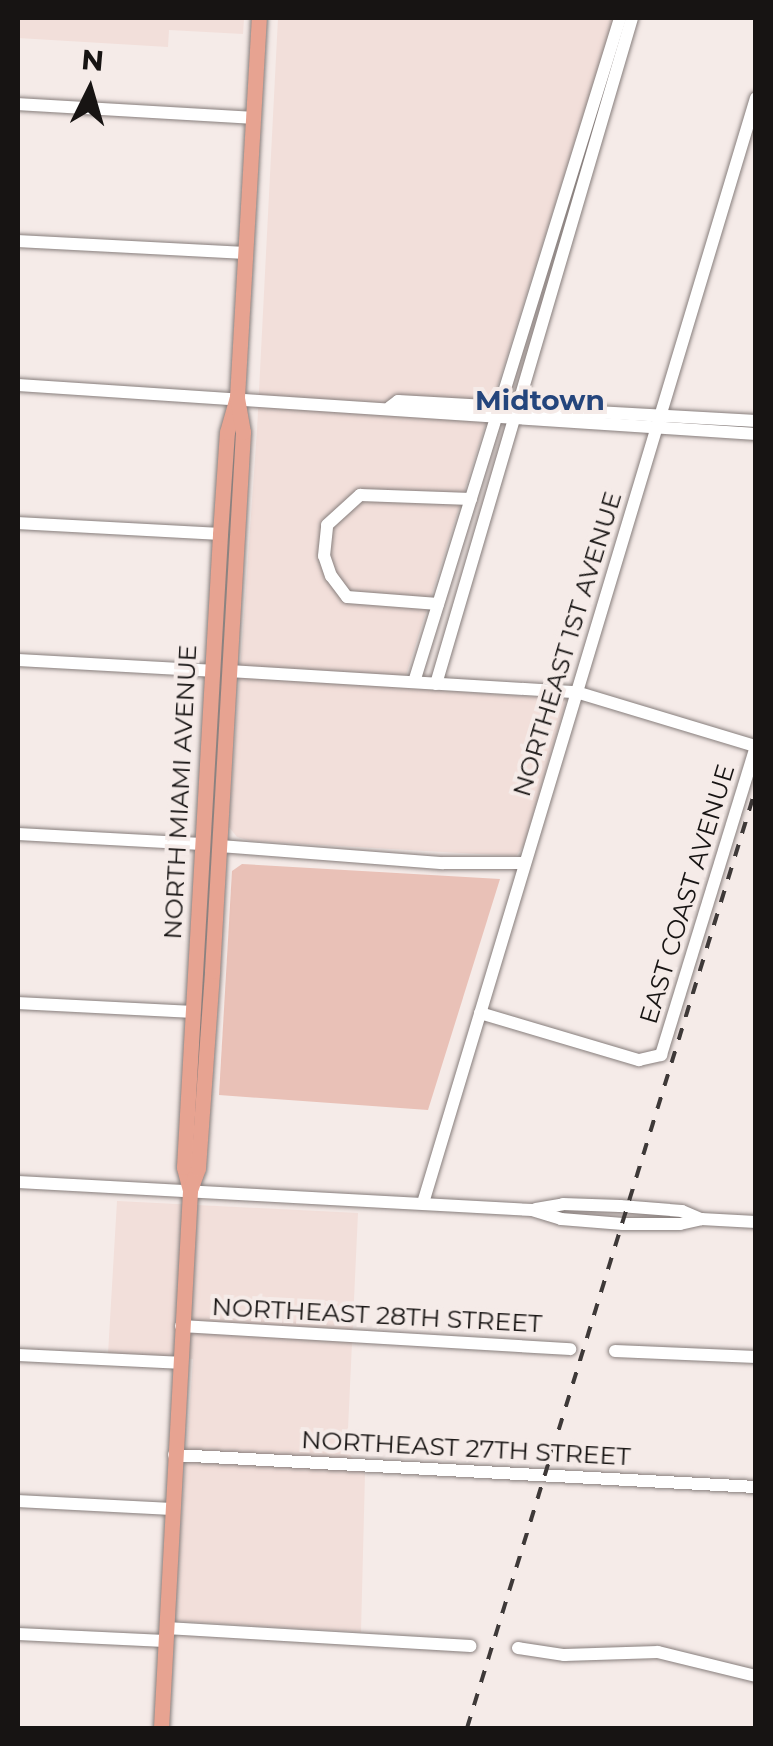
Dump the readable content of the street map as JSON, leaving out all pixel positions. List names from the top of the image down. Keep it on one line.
{"streets":{"main road":["NORTH MIAMI AVENUE"],"street":["NORTHEAST 1ST AVENUE","EAST COAST AVENUE","NORTHEAST 28TH STREET","NORTHEAST 27TH STREET"]},"crossings":[["NORTHEAST 1ST AVENUE","EAST COAST AVENUE"],["NORTH MIAMI AVENUE","NORTHEAST 28TH STREET"],["NORTH MIAMI AVENUE","NORTHEAST 27TH STREET"]],"districts":["Midtown"],"north":"top"}
